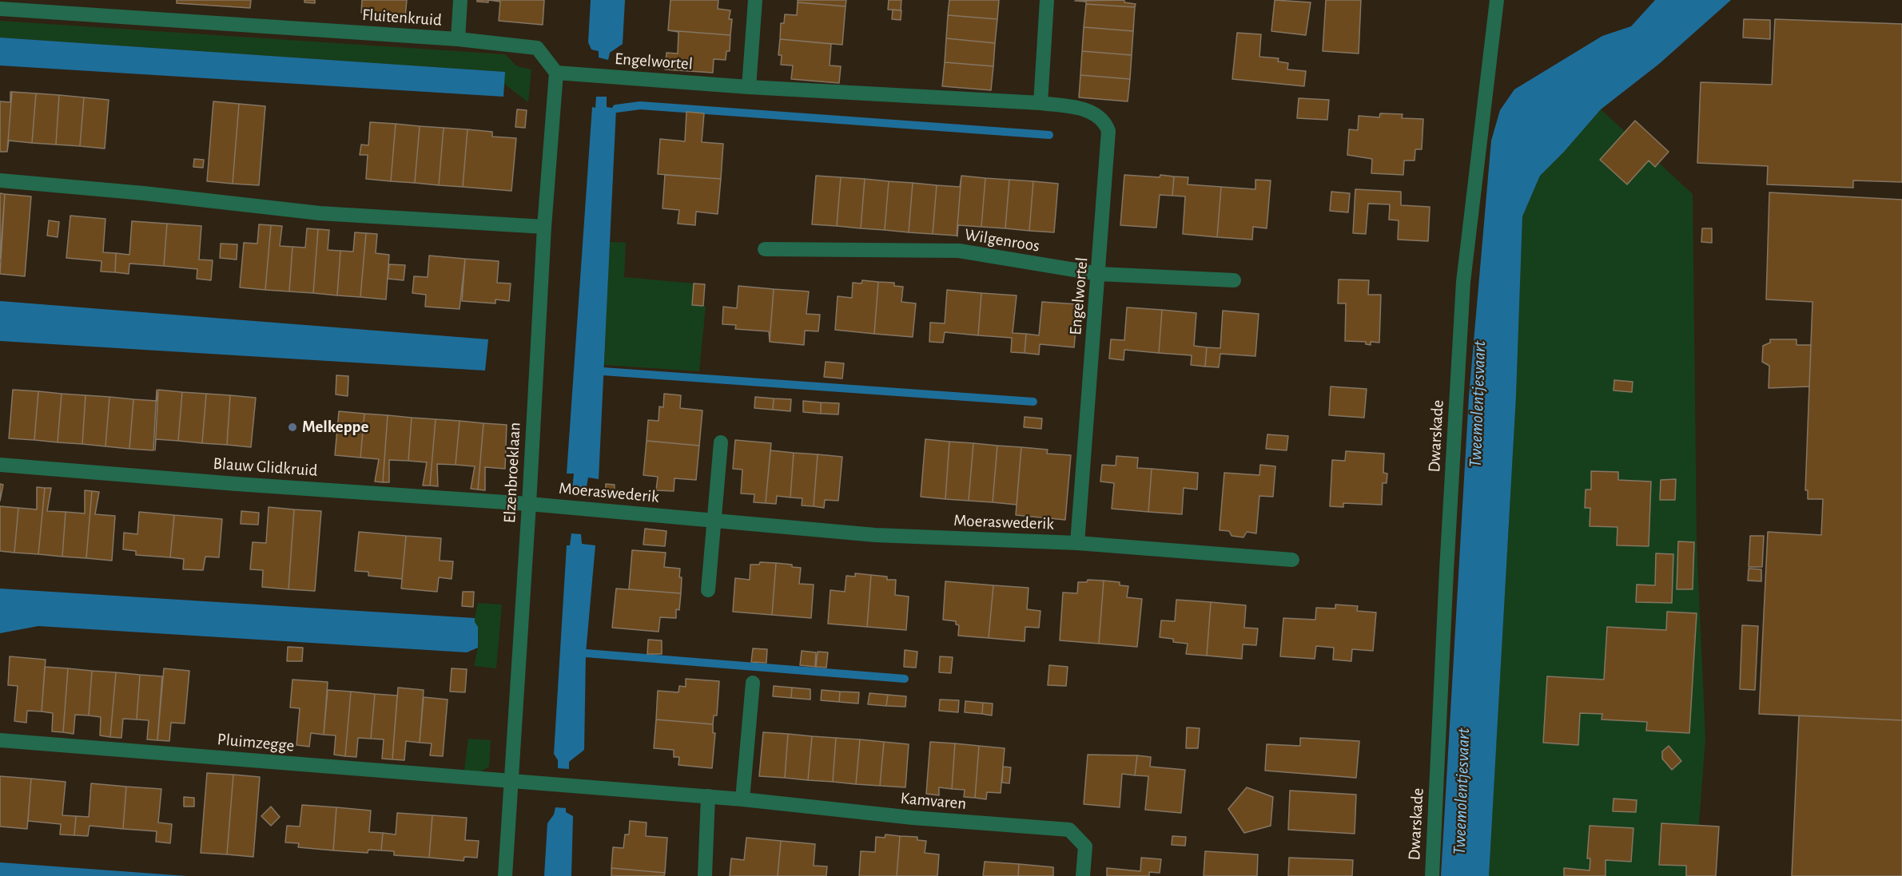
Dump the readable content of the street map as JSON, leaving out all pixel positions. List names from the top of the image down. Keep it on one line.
{"streets":{"street":["Fluitenkruid","Engelwortel","Wilgenroos","Dwarskade","Blauw Glidkruid","Elzenbroeklaan","Moeraswederik","Pluimzegge","Kamvaren"]},"crossings":[["Fluitenkruid","Engelwortel"],["Fluitenkruid","Elzenbroeklaan"],["Engelwortel","Wilgenroos"],["Engelwortel","Elzenbroeklaan"],["Engelwortel","Moeraswederik"],["Blauw Glidkruid","Elzenbroeklaan"],["Blauw Glidkruid","Moeraswederik"],["Elzenbroeklaan","Moeraswederik"],["Elzenbroeklaan","Pluimzegge"],["Elzenbroeklaan","Kamvaren"],["Pluimzegge","Kamvaren"]],"water":["Tweemolentjesvaart"],"places":["Melkeppe"]}
